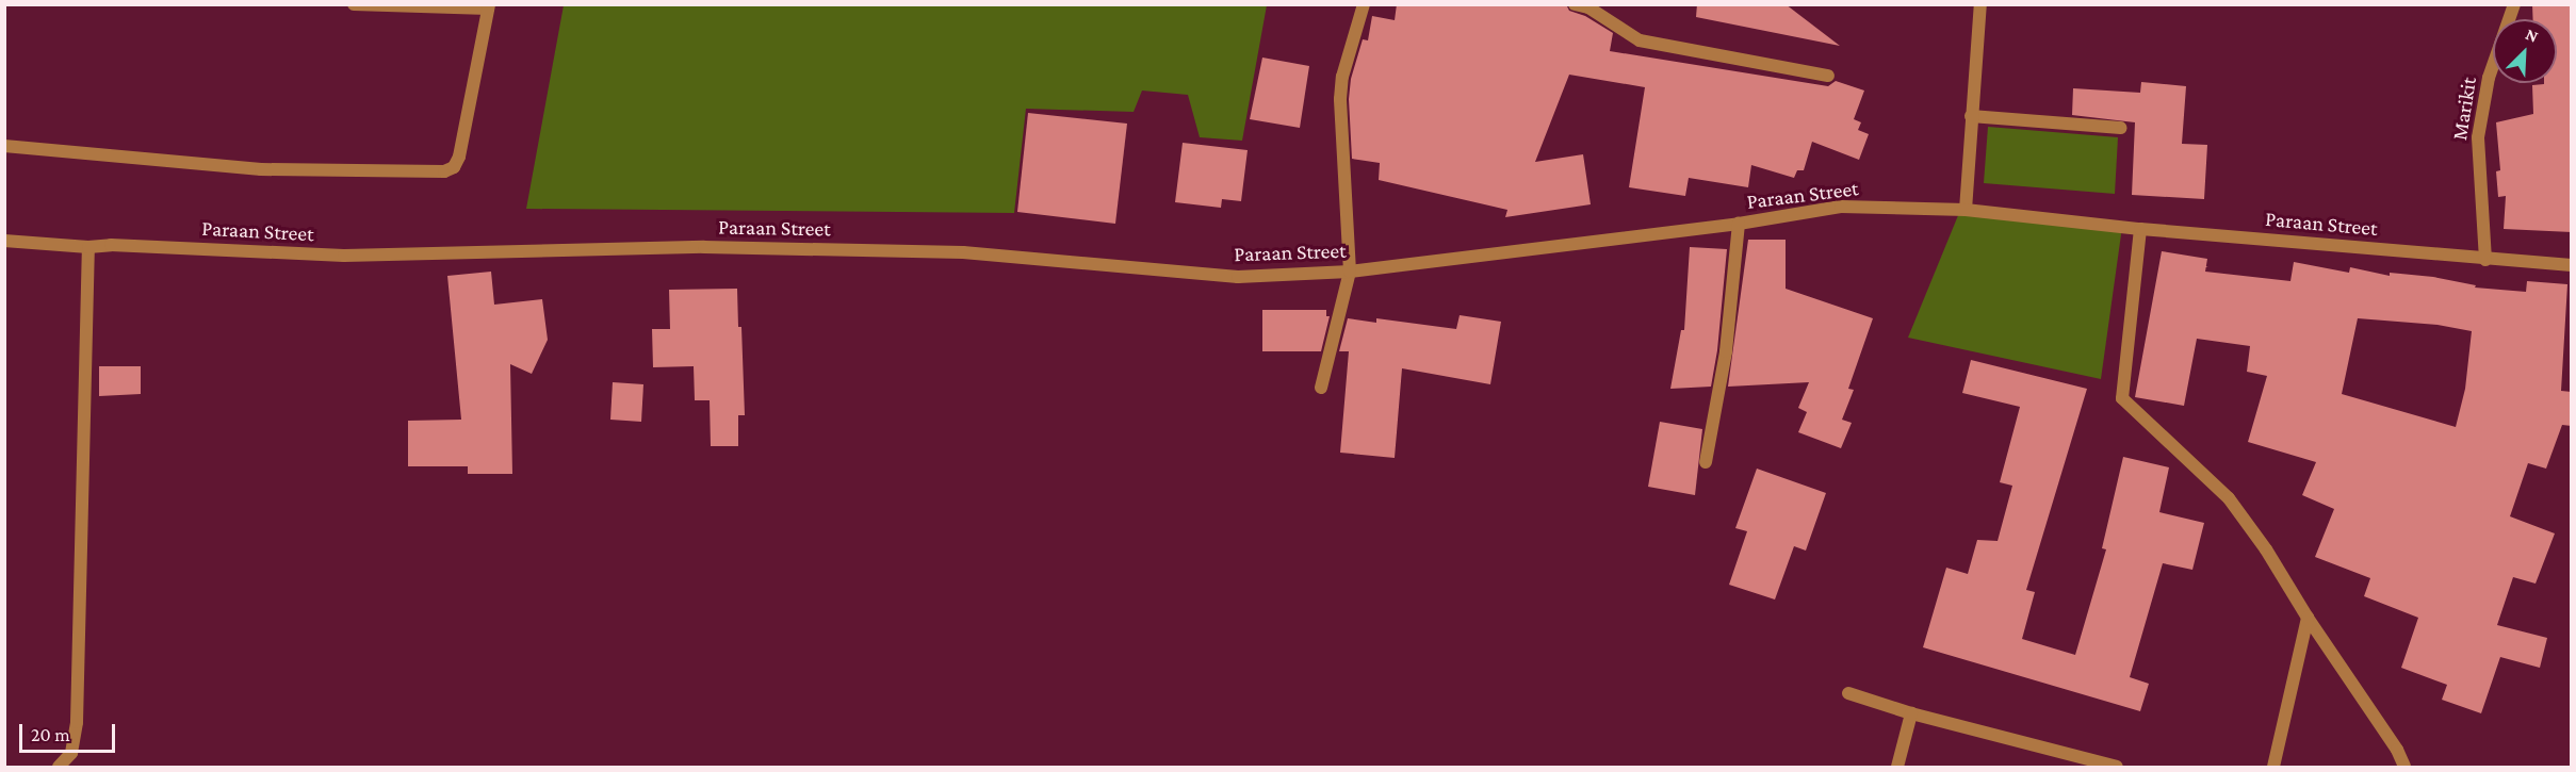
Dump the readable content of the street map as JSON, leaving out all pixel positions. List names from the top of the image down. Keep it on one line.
{"streets":{"street":["Marikit","Paraan Street"]},"crossings":[["Marikit","Paraan Street"]],"scale_bar":"20 m","north":"top right"}
